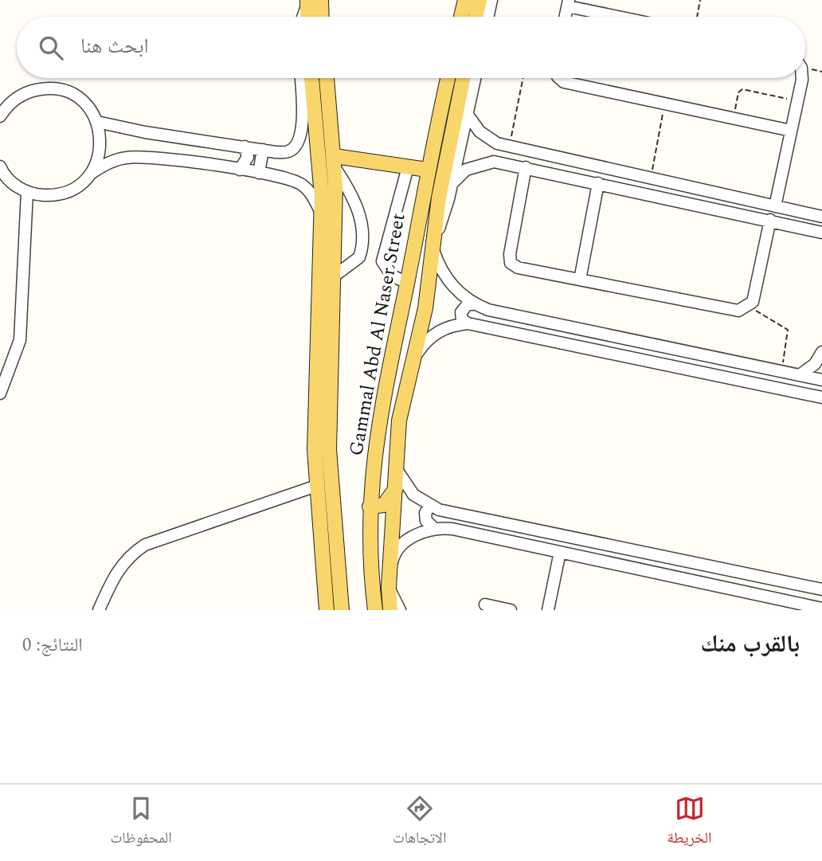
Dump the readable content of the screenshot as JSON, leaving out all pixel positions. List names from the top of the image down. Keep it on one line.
{"streets":{"main road":["Gammal Abd Al Naser Street"]},"page":{"search":"ابحث هنا","heading":["بالقرب منك","النتائج: 0"],"nav":["الخريطة","الاتجاهات","المحفوظات"]}}
